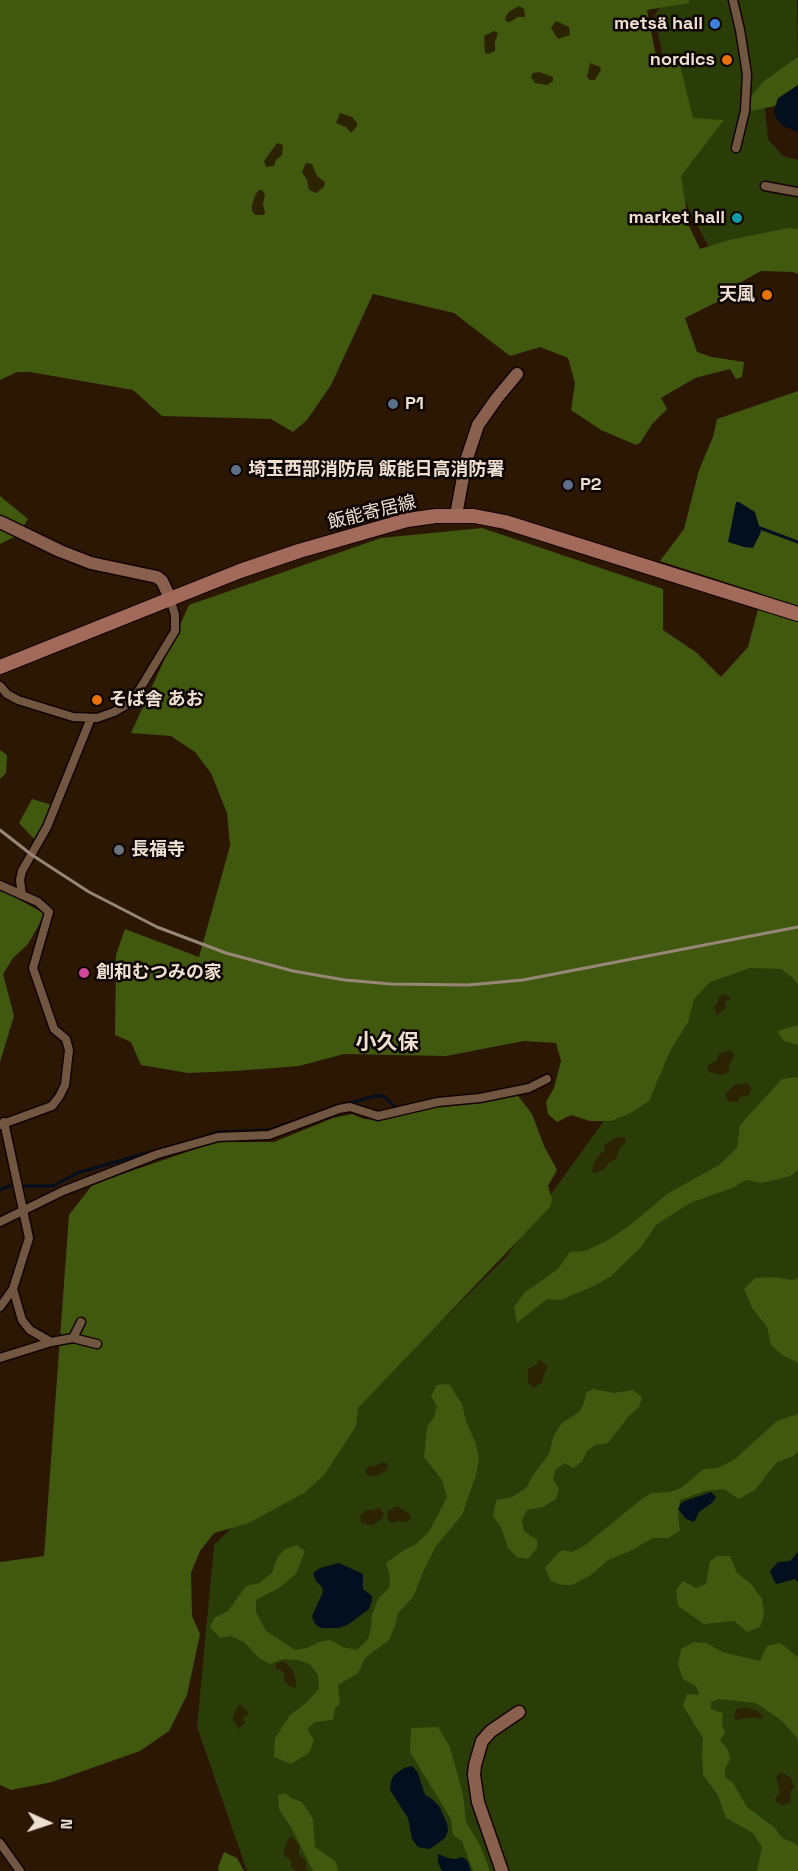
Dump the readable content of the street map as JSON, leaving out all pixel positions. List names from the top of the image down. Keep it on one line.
{"streets":{"main road":["飯能寄居線"]},"districts":["小久保"],"places":["metsä hall","nordics","market hall","天風","P1","埼玉西部消防局 飯能日高消防署","P2","そば舎 あお","長福寺","創和むつみの家"],"north":"right"}
